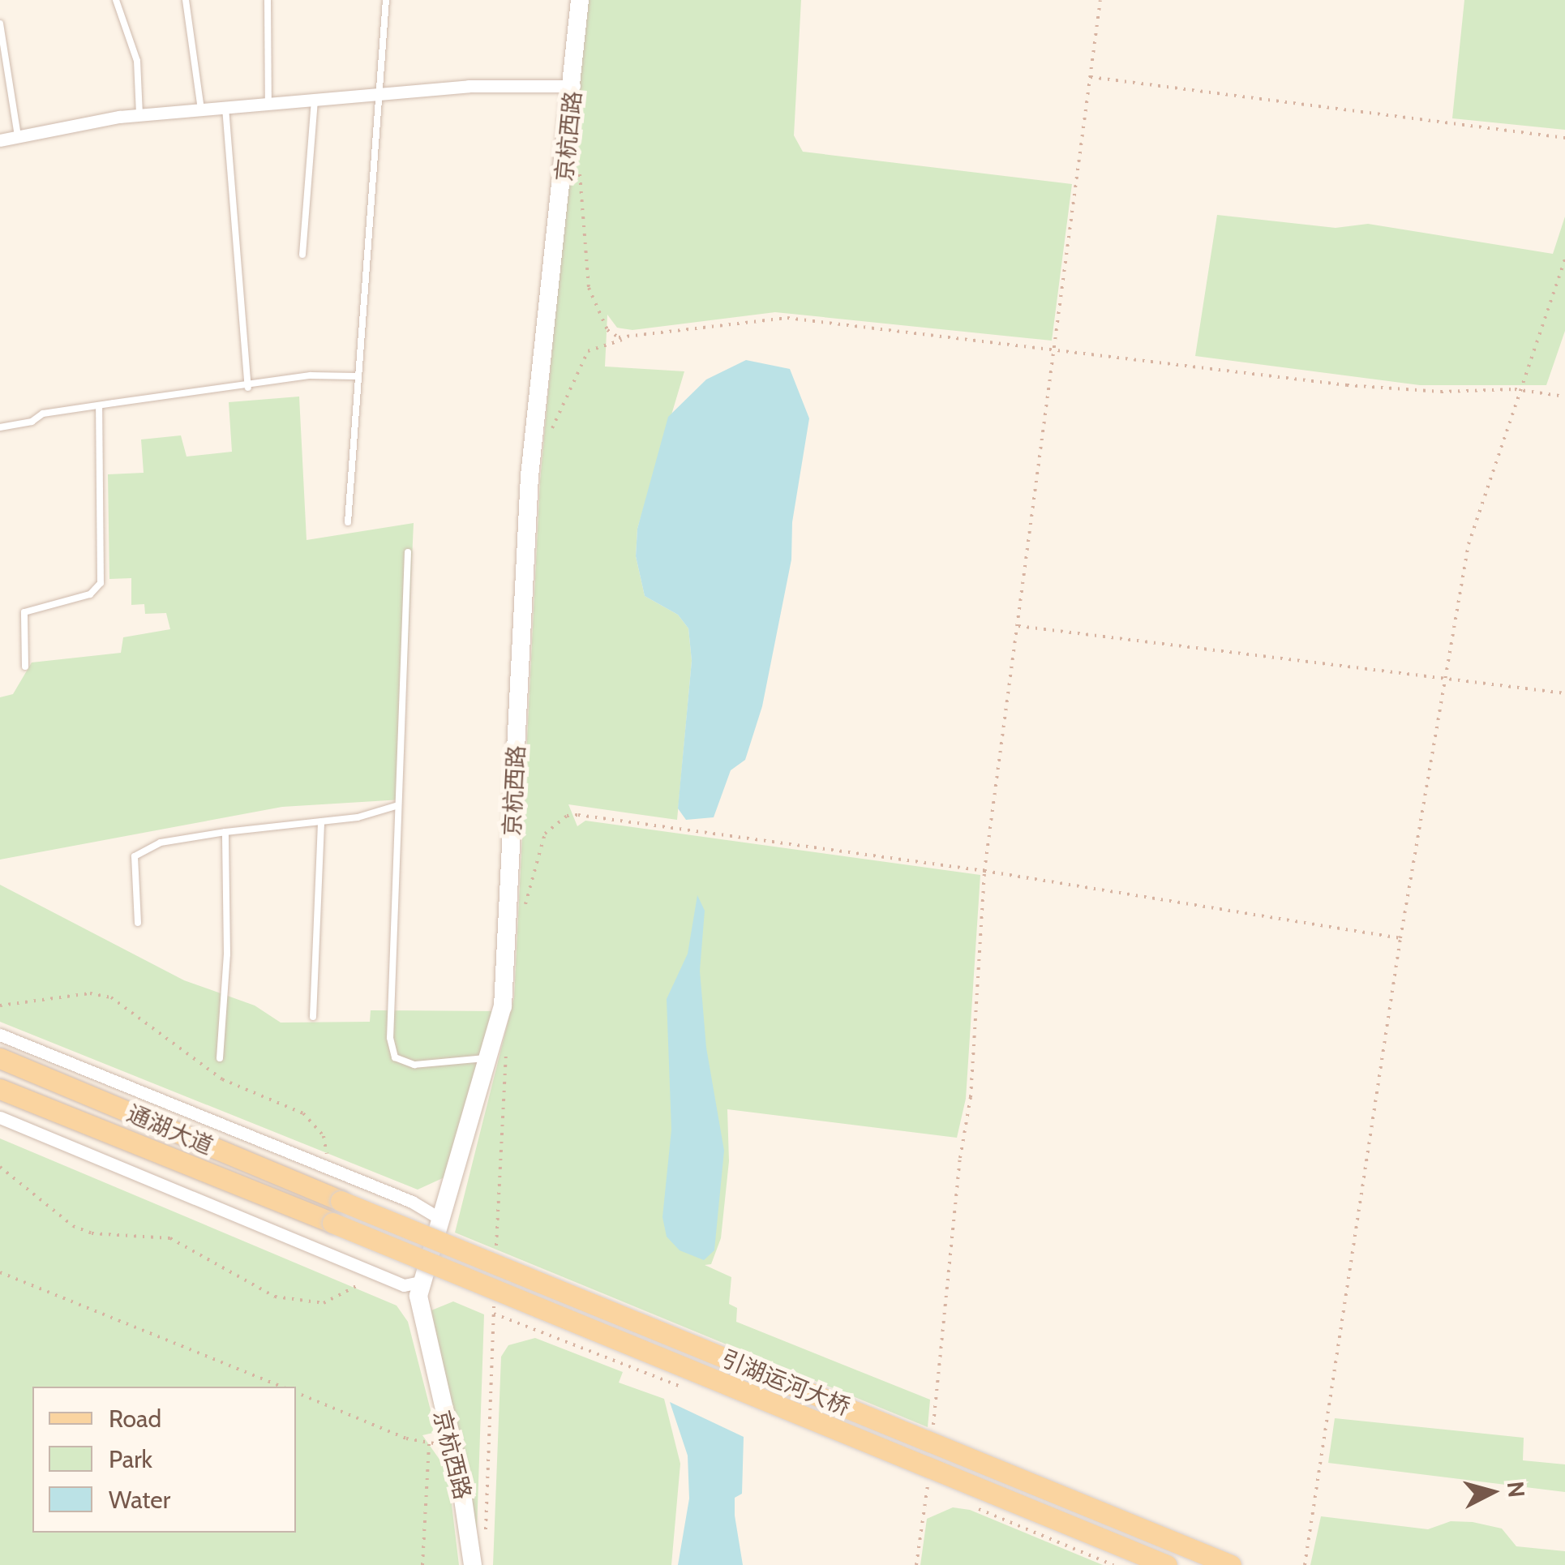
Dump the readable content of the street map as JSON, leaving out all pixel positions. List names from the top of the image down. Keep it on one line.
{"streets":{"main road":["京杭西路","通湖大道","引湖运河大桥"]},"crossings":[["通湖大道","引湖运河大桥"]],"legend":["Road","Park","Water"],"north":"right"}
